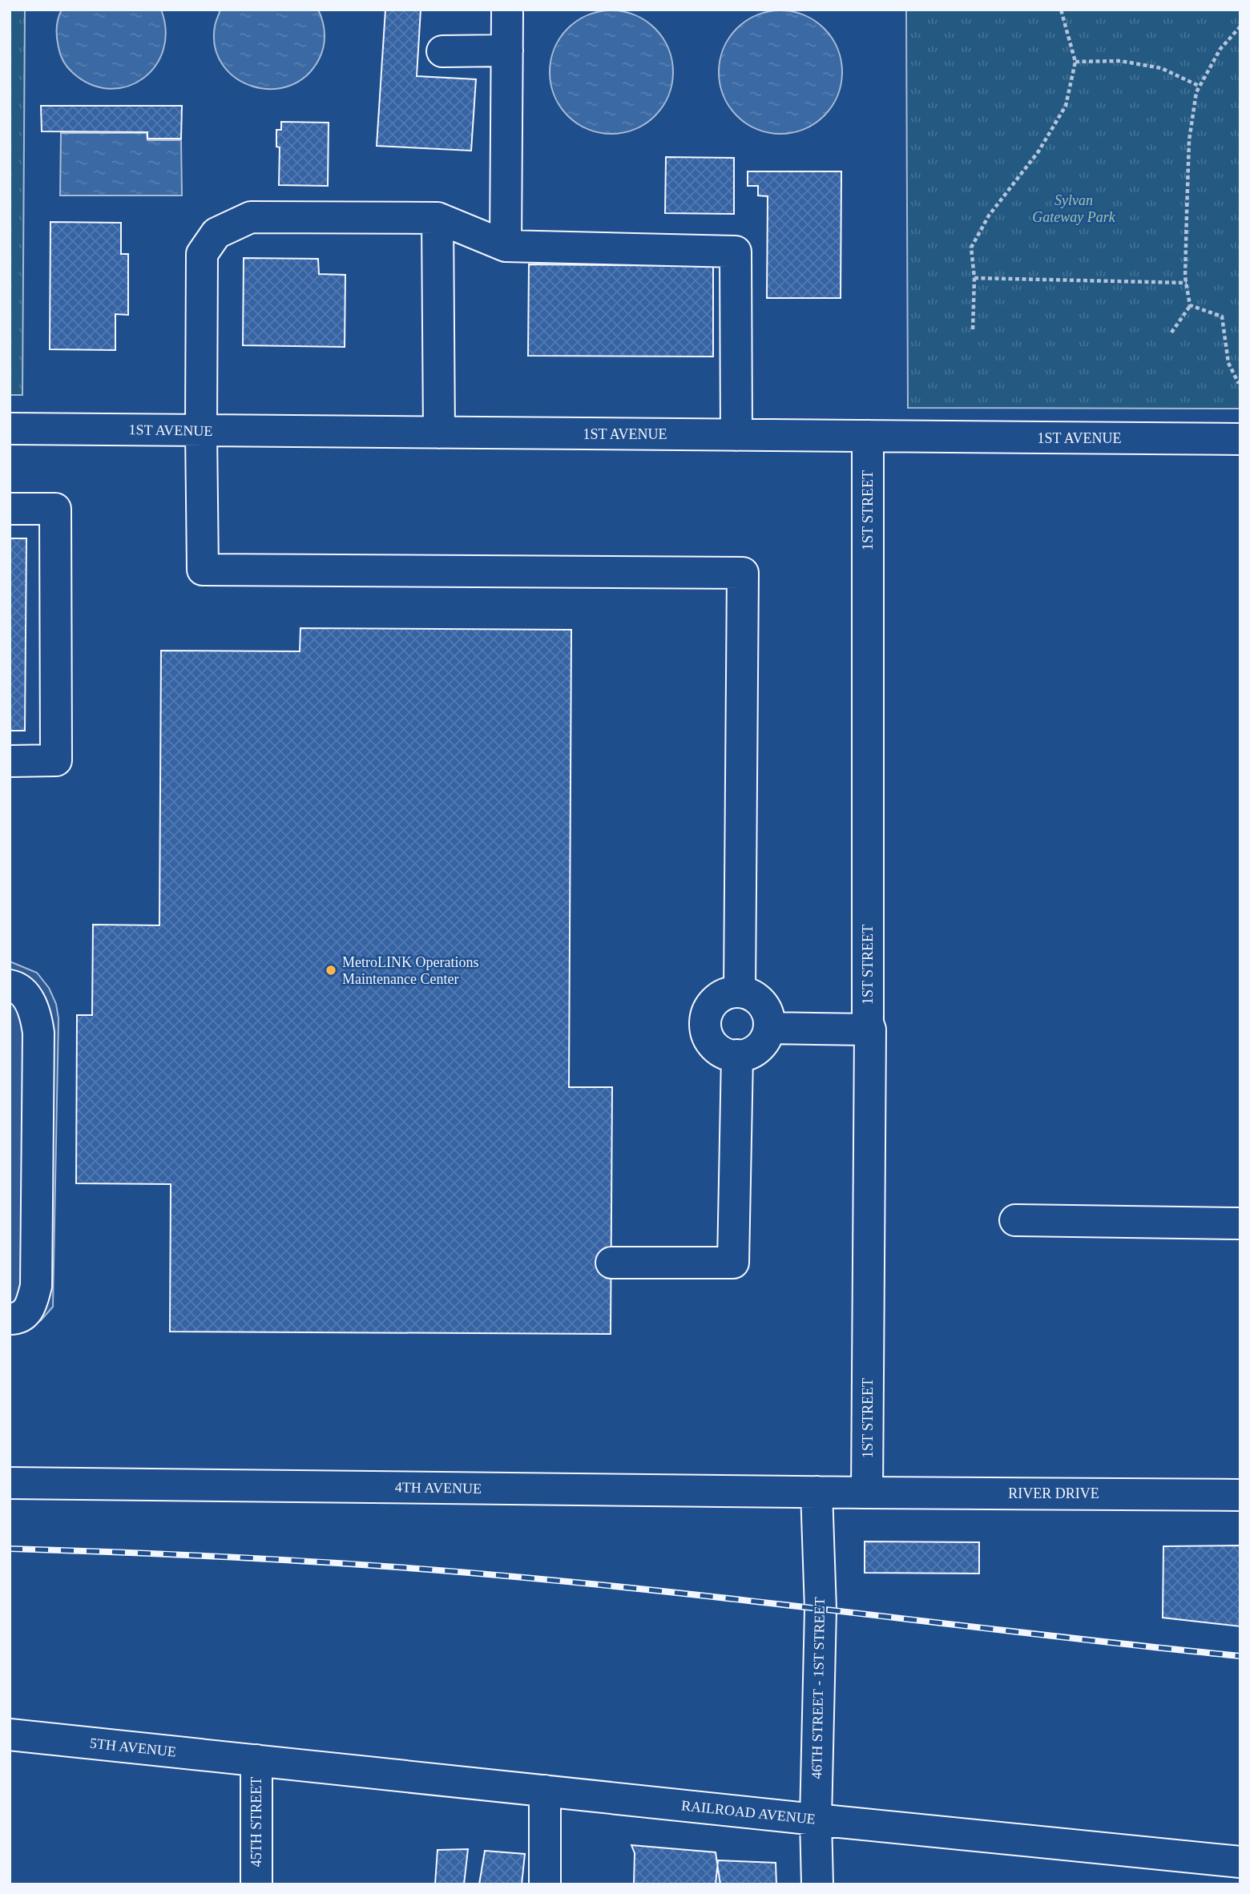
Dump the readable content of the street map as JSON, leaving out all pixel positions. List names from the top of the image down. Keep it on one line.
{"streets":{"street":["1ST AVENUE","1ST STREET","4TH AVENUE","RIVER DRIVE","46TH STREET - 1ST STREET","5TH AVENUE","RAILROAD AVENUE","45TH STREET"]},"crossings":[["1ST AVENUE","1ST STREET"],["1ST STREET","4TH AVENUE"],["1ST STREET","RIVER DRIVE"],["4TH AVENUE","RIVER DRIVE"],["4TH AVENUE","46TH STREET - 1ST STREET"],["46TH STREET - 1ST STREET","RAILROAD AVENUE"],["5TH AVENUE","RAILROAD AVENUE"],["5TH AVENUE","45TH STREET"],["RAILROAD AVENUE","45TH STREET"]],"parks":["Sylvan Gateway Park"],"places":["MetroLINK Operations Maintenance Center"]}
